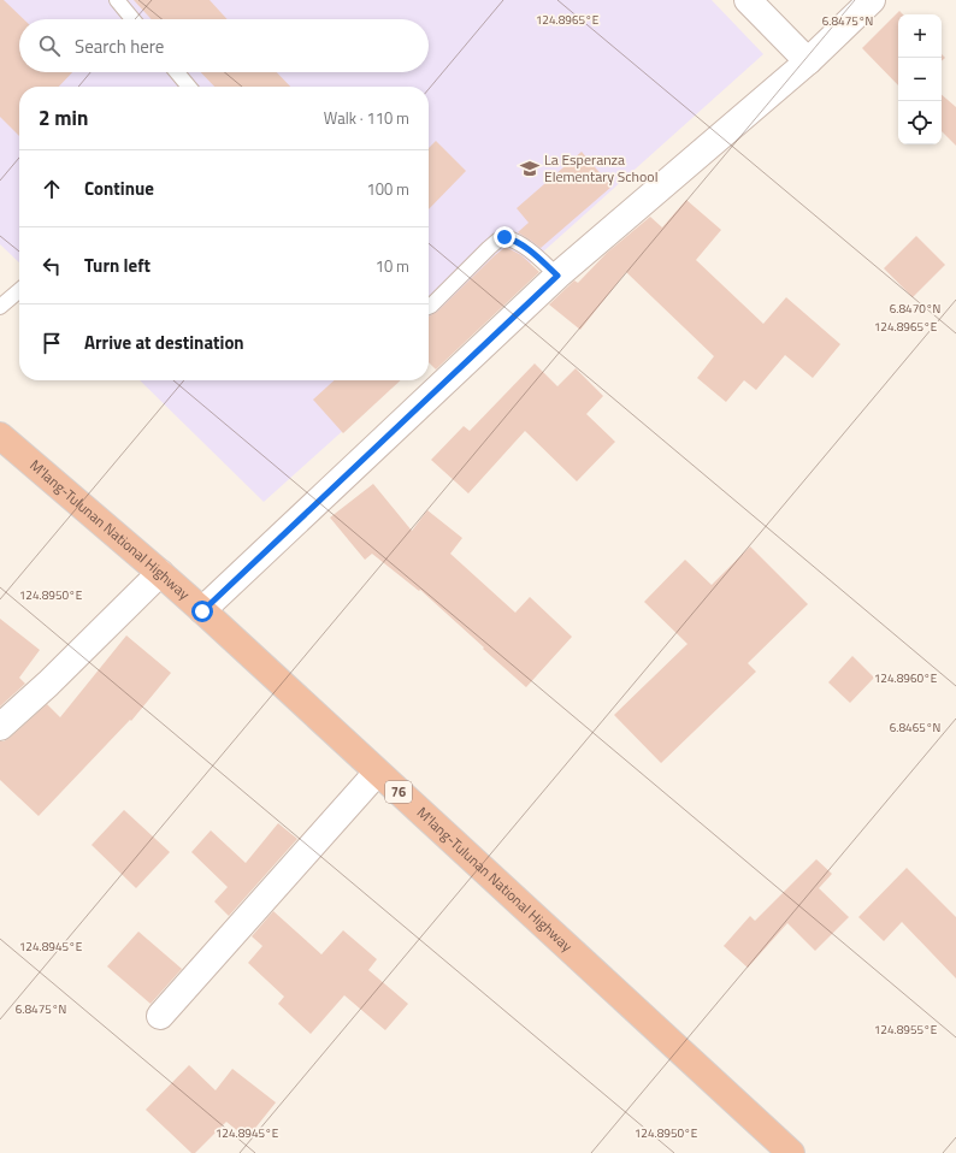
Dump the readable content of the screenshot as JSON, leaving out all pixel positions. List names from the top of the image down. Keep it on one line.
{"streets":{"highway":["M'lang-Tulunan National Highway","76"]},"places":{"school or university":["La Esperanza Elementary School"]},"page":{"map_buttons":["+","−"],"search":"Search here","heading":["2 min","Walk · 110 m"],"list":[["Continue","100 m"],["Turn left","10 m"],"Arrive at destination"]},"coordinates":["124.8965°E","6.8475°N","6.8470°N","124.8950°E","124.8960°E","6.8465°N","124.8945°E","124.8955°E"]}
